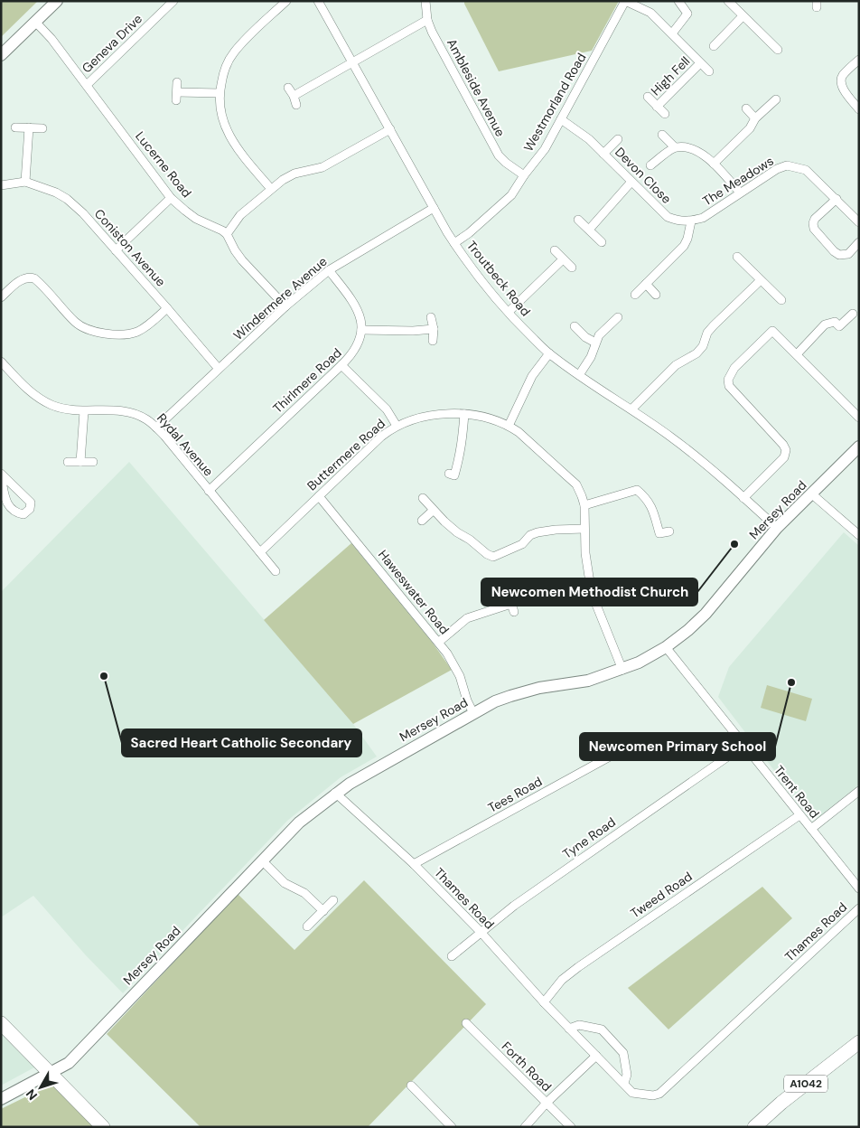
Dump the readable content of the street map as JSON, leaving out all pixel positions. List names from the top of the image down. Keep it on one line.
{"streets":{"main road":["A1042"],"street":["Geneva Drive","High Fell","Ambleside Avenue","Westmorland Road","Lucerne Road","Devon Close","The Meadows","Coniston Avenue","Troutbeck Road","Windermere Avenue","Thirlmere Road","Rydal Avenue","Buttermere Road","Mersey Road","Haweswater Road","Trent Road","Tees Road","Tyne Road","Tweed Road","Thames Road","Forth Road"]},"crossings":[["Geneva Drive","Lucerne Road"],["Ambleside Avenue","Westmorland Road"],["Westmorland Road","Devon Close"],["Westmorland Road","Troutbeck Road"],["Devon Close","The Meadows"],["Coniston Avenue","Windermere Avenue"],["Troutbeck Road","Windermere Avenue"],["Troutbeck Road","Mersey Road"],["Windermere Avenue","Thirlmere Road"],["Windermere Avenue","Rydal Avenue"],["Thirlmere Road","Rydal Avenue"],["Rydal Avenue","Buttermere Road"],["Buttermere Road","Mersey Road"],["Buttermere Road","Haweswater Road"],["Mersey Road","Haweswater Road"],["Mersey Road","Trent Road"],["Mersey Road","Thames Road"],["Trent Road","Tyne Road"],["Trent Road","Tweed Road"],["Tees Road","Thames Road"],["Tyne Road","Thames Road"],["Tweed Road","Thames Road"]],"places":["Newcomen Methodist Church","Sacred Heart Catholic Secondary","Newcomen Primary School"],"north":"bottom left"}
